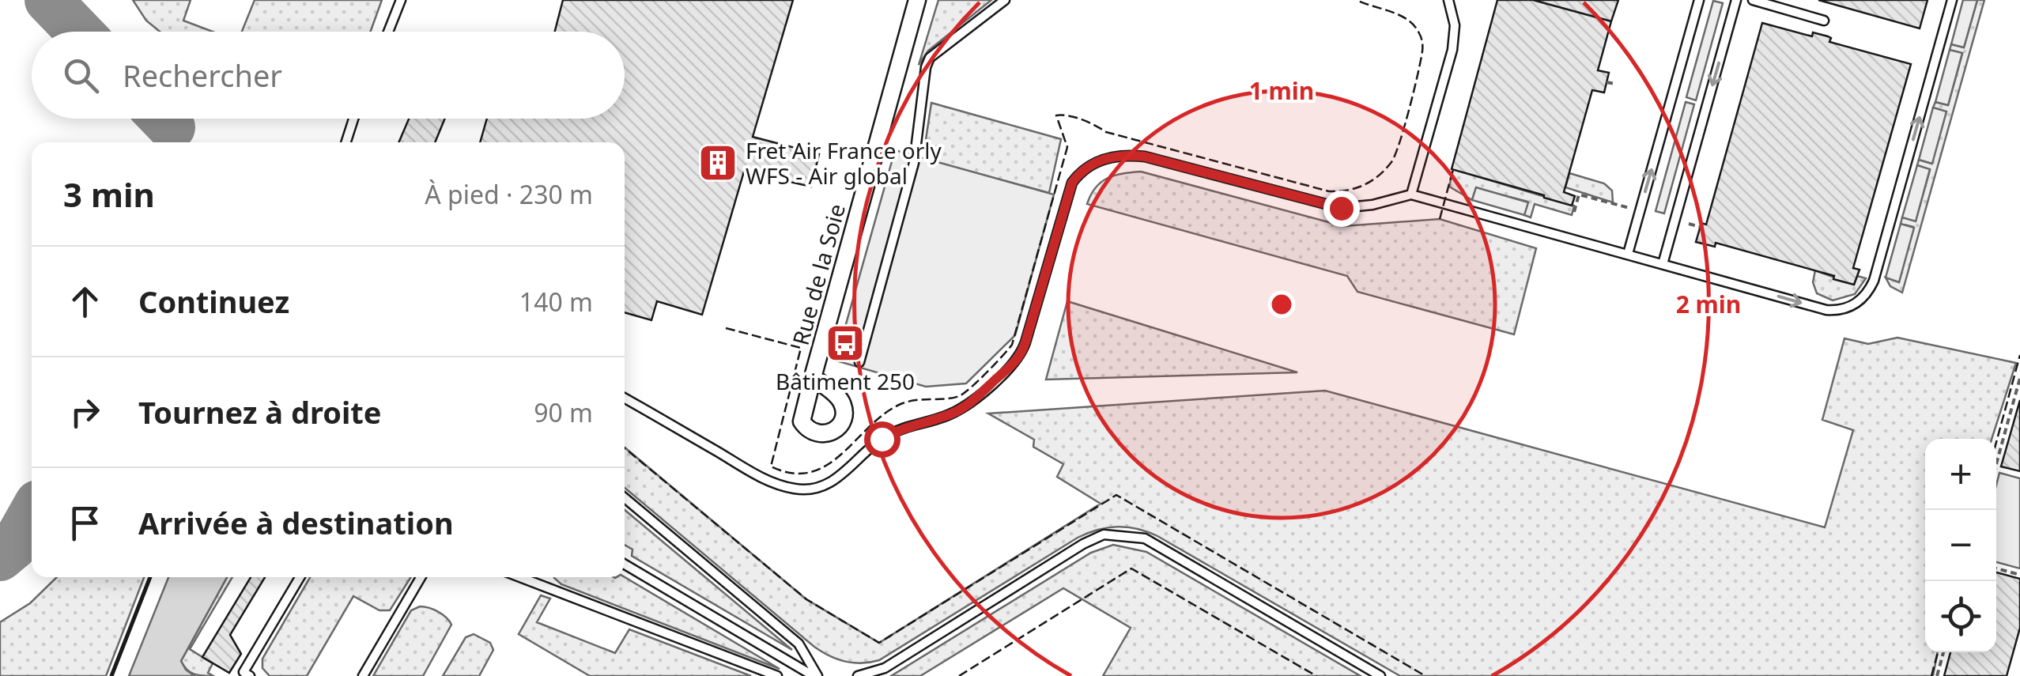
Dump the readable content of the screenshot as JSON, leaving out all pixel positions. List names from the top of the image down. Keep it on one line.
{"streets":{"street":["Rue de la Soie"]},"places":{"building":["Fret Air France orly WFS - Air global"],"bus stop":["Bâtiment 250"]},"page":{"search":"Rechercher","heading":["3 min","À pied · 230 m"],"list":[["Continuez","140 m"],["Tournez à droite","90 m"],"Arrivée à destination"],"map_buttons":["+","−"]},"rings":["1 min","2 min"]}
